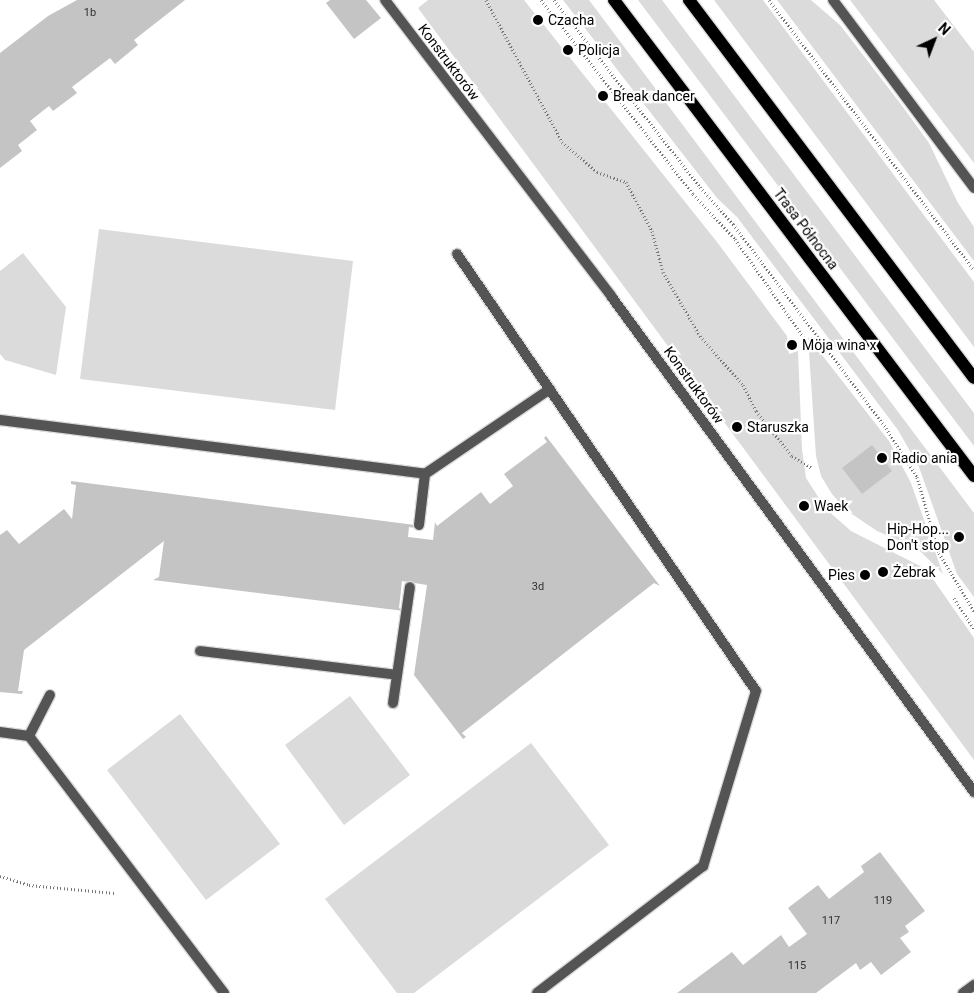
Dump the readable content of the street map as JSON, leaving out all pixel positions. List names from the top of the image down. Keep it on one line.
{"streets":{"main road":["Trasa Północna"],"street":["Konstruktorów"]},"places":["Czacha","Policja","Break dancer","Möja wina x","Staruszka","Radio ania","Waek","Hip-Hop... Don't stop","Żebrak","Pies"],"house_numbers":["1b","3d","119","117","115"],"north":"top right"}
